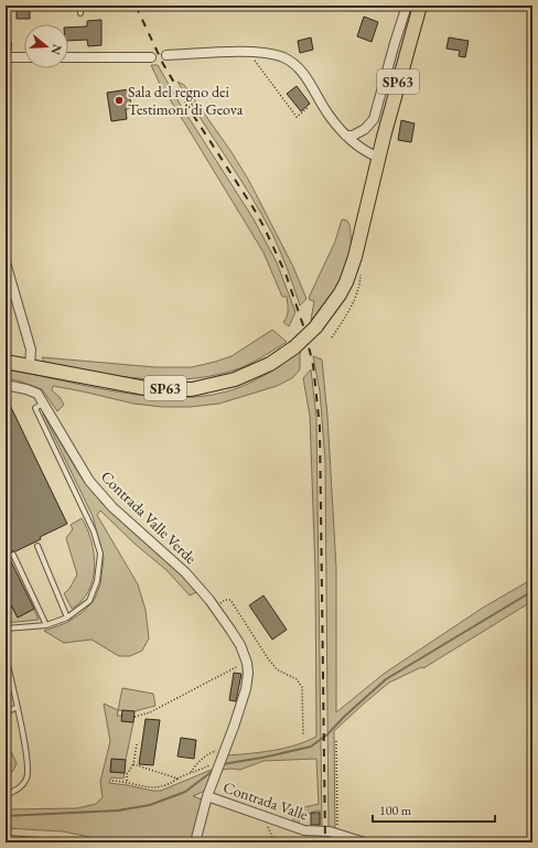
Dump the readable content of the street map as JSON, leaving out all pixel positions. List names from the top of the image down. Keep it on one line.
{"streets":{"main road":["SP63"],"street":["Contrada Valle Verde","Contrada Valle"]},"crossings":[["Contrada Valle Verde","Contrada Valle"]],"places":["Sala del regno dei Testimoni di Geova"],"scale_bar":"100 m","north":"right"}
